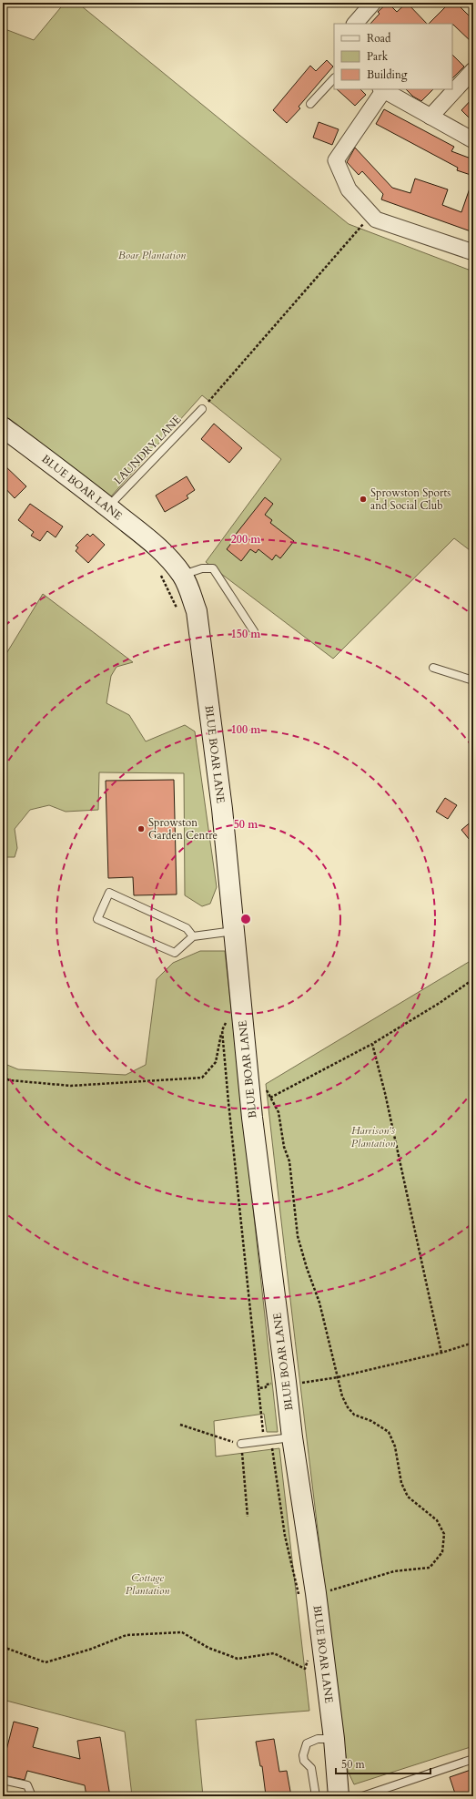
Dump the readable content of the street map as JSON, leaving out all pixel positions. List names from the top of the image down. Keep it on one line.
{"streets":{"street":["BLUE BOAR LANE"],"lane":["LAUNDRY LANE"]},"crossings":[["LAUNDRY LANE","BLUE BOAR LANE"]],"parks":["Boar Plantation","Harrison's Plantation","Cottage Plantation"],"places":["Sprowston Sports and Social Club","Sprowston Garden Centre"],"legend":["Road","Park","Building"],"scale_bar":"50 m","rings":["200 m","150 m","100 m","50 m"]}
